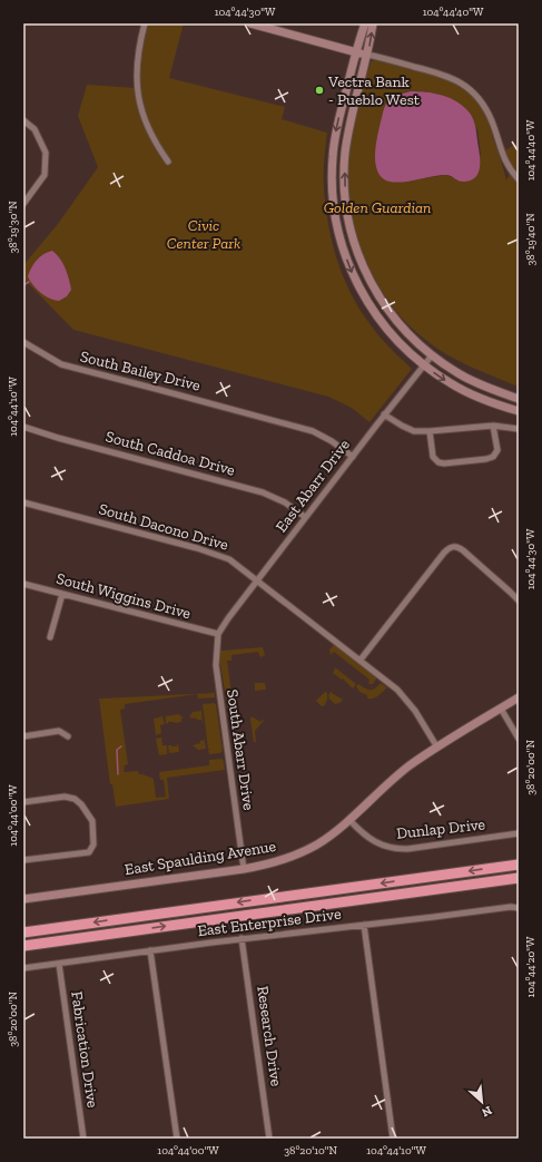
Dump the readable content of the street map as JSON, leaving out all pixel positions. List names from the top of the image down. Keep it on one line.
{"streets":{"main road":["East Spaulding Avenue"],"street":["South Bailey Drive","South Caddoa Drive","East Abarr Drive","South Dacono Drive","South Wiggins Drive","South Abarr Drive","Dunlap Drive","East Enterprise Drive","Research Drive","Fabrication Drive"]},"crossings":[["South Bailey Drive","East Abarr Drive"],["South Caddoa Drive","East Abarr Drive"],["East Abarr Drive","South Dacono Drive"],["East Abarr Drive","South Wiggins Drive"],["East Abarr Drive","South Abarr Drive"],["South Dacono Drive","East Spaulding Avenue"],["South Wiggins Drive","South Abarr Drive"],["South Abarr Drive","East Spaulding Avenue"],["Dunlap Drive","East Spaulding Avenue"],["East Enterprise Drive","Research Drive"],["East Enterprise Drive","Fabrication Drive"]],"parks":["Golden Guardian","Civic Center Park"],"places":["Vectra Bank - Pueblo West"],"north":"bottom right","coordinates":["104°44'30\"W","104°44'40\"W","38°19'30\"N","38°19'40\"N","104°44'10\"W","38°20'00\"N","104°44'00\"W","104°44'20\"W","38°20'10\"N"]}
